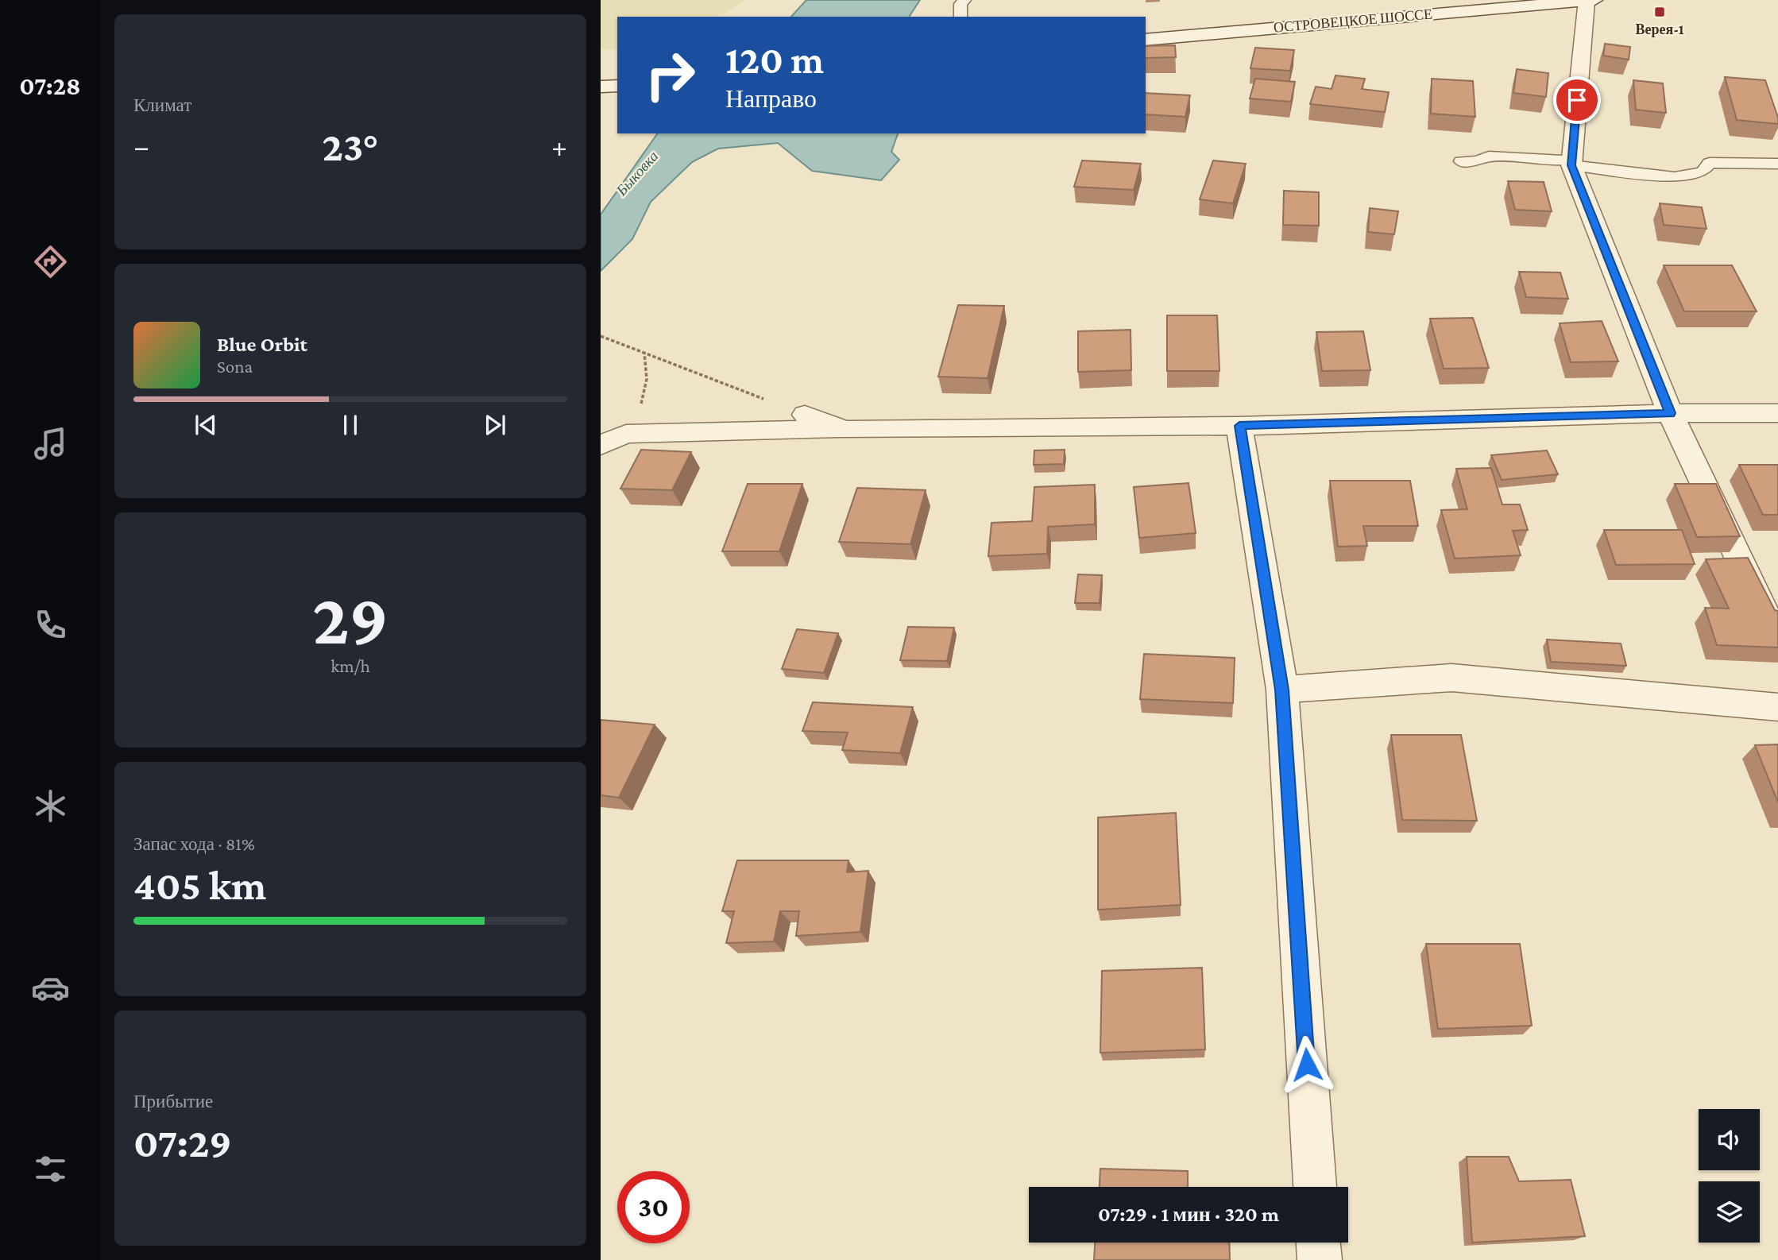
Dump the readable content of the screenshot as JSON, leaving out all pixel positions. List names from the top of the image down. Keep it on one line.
{"streets":{"street":["ОСТРОВЕЦКОЕ ШОССЕ"]},"water":["Быковка"],"places":{"transit":["Верея-1"]},"page":{"tabs":"07:28","tile":["Климат",["29","km/h"],["Запас хода · 81%","405 km"],["Прибытие","07:29"]],"turn":["120 m","Направо"],"heat":["−","23°","+"],"song":["Blue Orbit","Sona"],"limit":"30","trip":"07:29 · 1 мин · 320 m"}}
